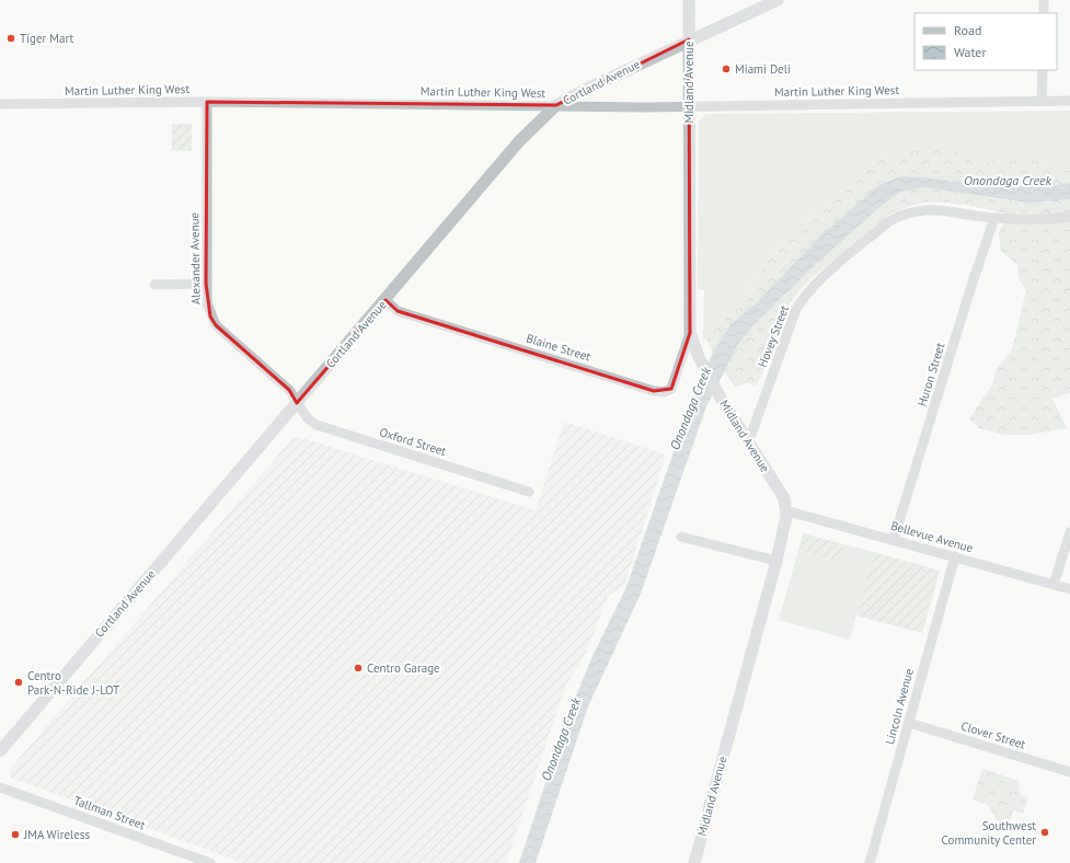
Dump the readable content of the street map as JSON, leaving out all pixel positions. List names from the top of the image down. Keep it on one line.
{"streets":{"street":["Cortland Avenue","Midland Avenue","Martin Luther King West","Alexander Avenue","Hovey Street","Blaine Street","Huron Street","Oxford Street","Bellevue Avenue","Lincoln Avenue","Clover Street","Tallman Street"]},"crossings":[["Cortland Avenue","Midland Avenue"],["Cortland Avenue","Martin Luther King West"],["Cortland Avenue","Alexander Avenue"],["Cortland Avenue","Blaine Street"],["Cortland Avenue","Oxford Street"],["Midland Avenue","Martin Luther King West"],["Midland Avenue","Hovey Street"],["Midland Avenue","Blaine Street"],["Midland Avenue","Bellevue Avenue"],["Martin Luther King West","Alexander Avenue"],["Alexander Avenue","Oxford Street"],["Hovey Street","Huron Street"],["Huron Street","Bellevue Avenue"],["Bellevue Avenue","Lincoln Avenue"],["Lincoln Avenue","Clover Street"]],"water":["Onondaga Creek"],"places":["Tiger Mart","Miami Deli","Centro Garage","Centro Park-N-Ride J-LOT","Southwest Community Center","JMA Wireless"],"legend":["Road","Water"]}
